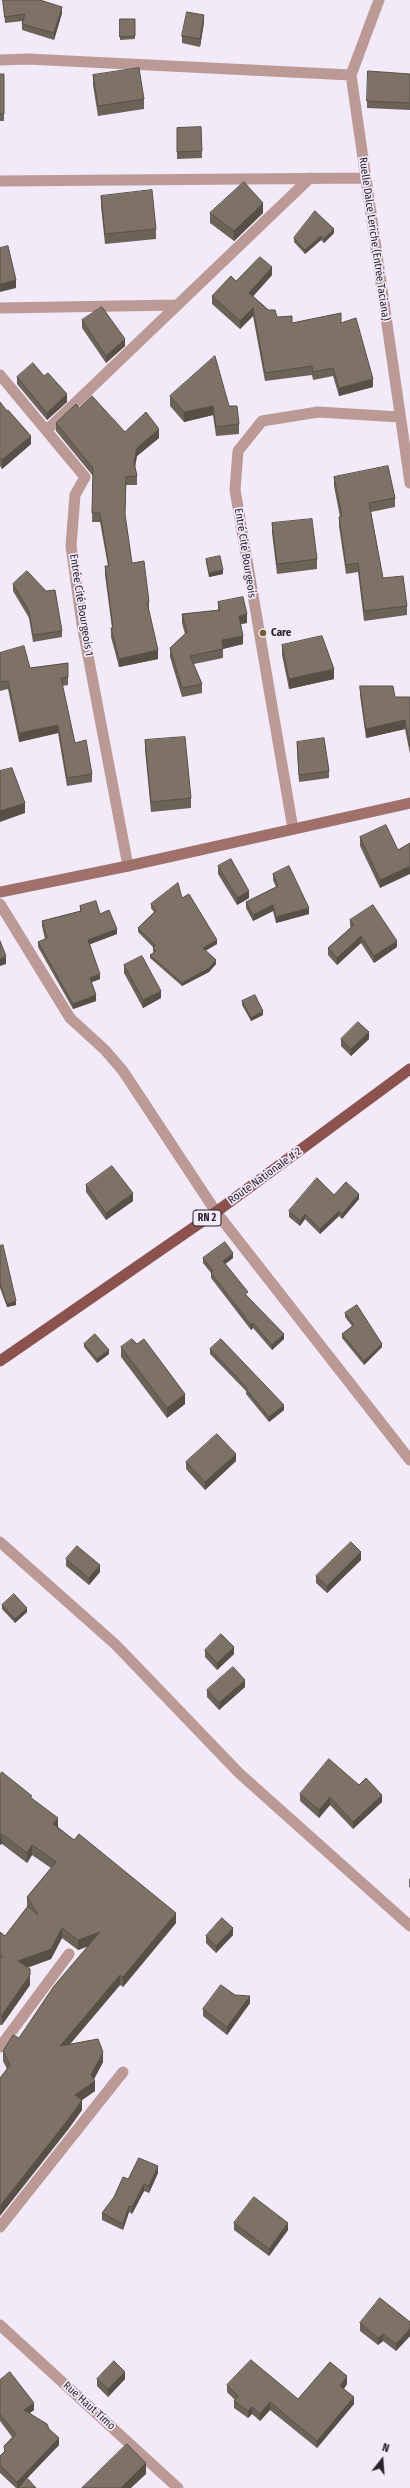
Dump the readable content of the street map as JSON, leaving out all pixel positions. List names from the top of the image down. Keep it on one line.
{"streets":{"main road":["Route Nationale # 2","RN 2"],"street":["Ruelle Dalce Leriche (Entrée Taciana)","Entré Cité Bourgeois","Entrée Cité Bourgeois 1","Rue Haut Timo"]},"crossings":[["Ruelle Dalce Leriche (Entrée Taciana)","Entré Cité Bourgeois"]],"places":["Care"],"north":"top"}
